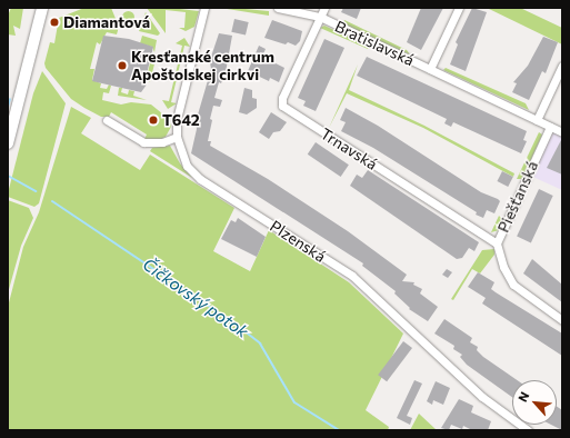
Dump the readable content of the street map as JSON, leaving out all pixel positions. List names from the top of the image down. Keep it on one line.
{"streets":{"street":["Bratislavská","Trnavská","Piešťanská","Plzenská"]},"crossings":[["Bratislavská","Trnavská"],["Bratislavská","Piešťanská"],["Trnavská","Piešťanská"]],"water":["Čičkovský potok"],"places":["Diamantová","Kresťanské centrum Apoštolskej cirkvi","T642"],"north":"top left"}
